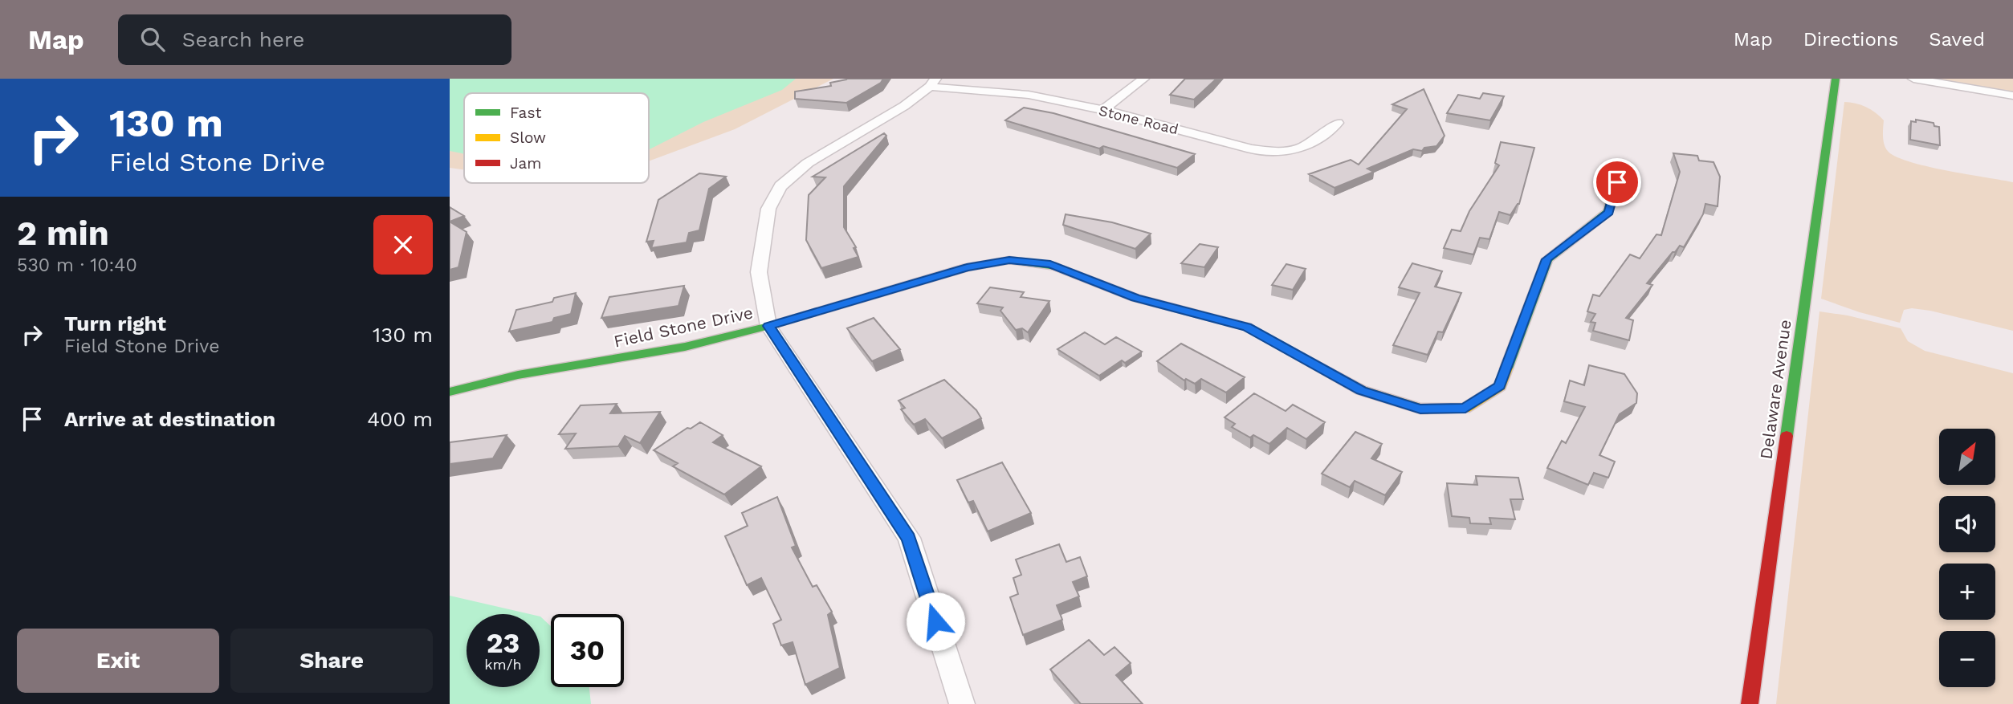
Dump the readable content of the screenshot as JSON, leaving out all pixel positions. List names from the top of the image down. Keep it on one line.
{"streets":{"street":["Stone Road","Field Stone Drive","Delaware Avenue"]},"legend":["Fast","Slow","Jam"],"north":"top right","page":{"header":"Map","search":"Search here","nav":["Map","Directions","Saved"],"turn":["130 m","Field Stone Drive"],"heading":["2 min","530 m · 10:40"],"list":[{"name":"Turn right","note":"Field Stone Drive","value":"130 m"},{"name":"Arrive at destination","value":"400 m"}],"map_buttons":["+","−"],"speed":"23 km/h","limit":"30","buttons":["Exit","Share"]}}
